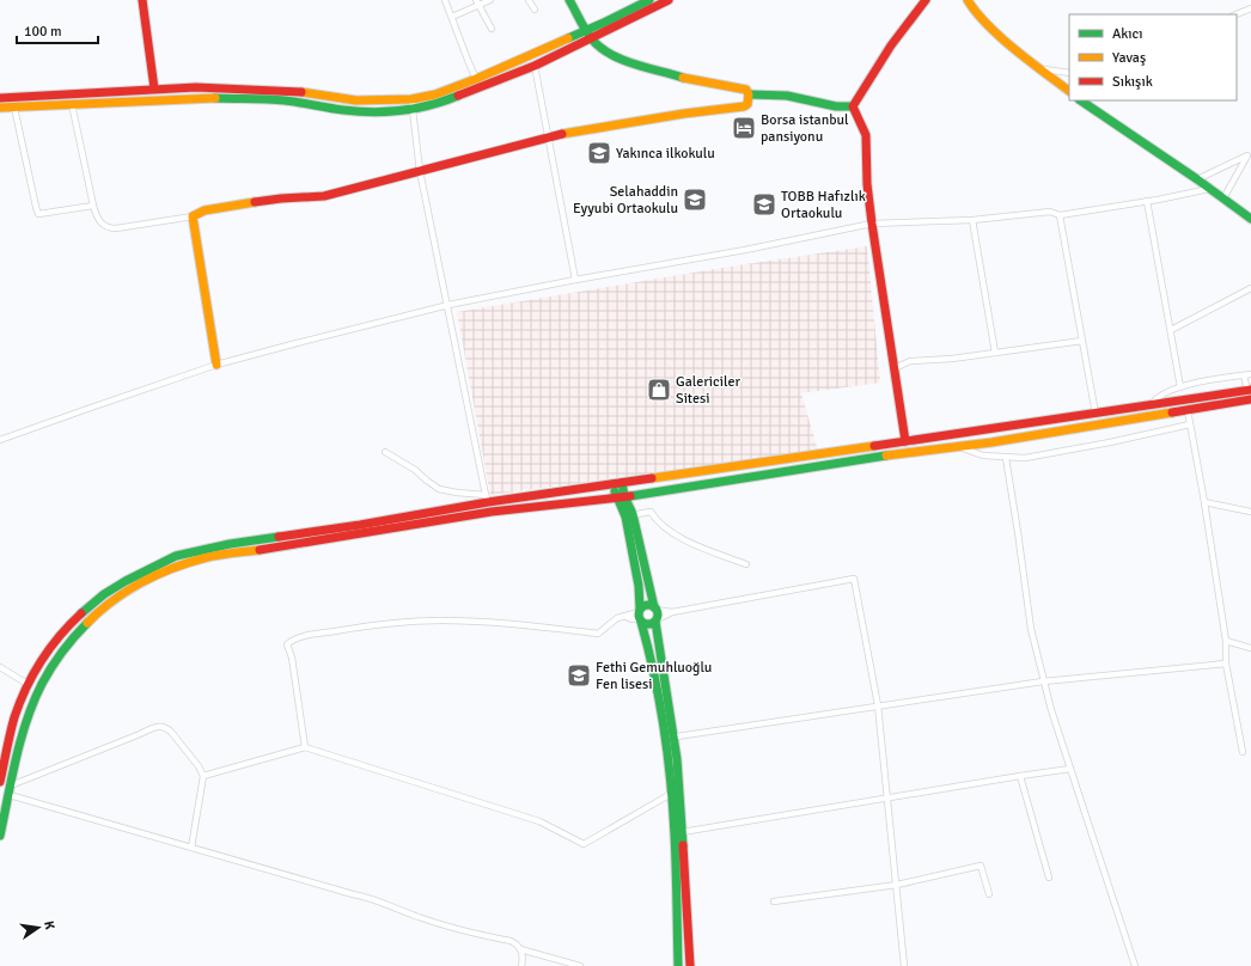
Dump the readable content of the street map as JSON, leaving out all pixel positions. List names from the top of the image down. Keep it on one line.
{"places":{"hotel":["Borsa istanbul pansiyonu"],"school or university":["Yakınca ilkokulu","Selahaddin Eyyubi Ortaokulu","TOBB Hafızlık Ortaokulu","Fethi Gemuhluoğlu Fen lisesi"],"shop":["Galericiler Sitesi"]},"legend":["Akıcı","Yavaş","Sıkışık"],"scale_bar":"100 m","north":"right"}
